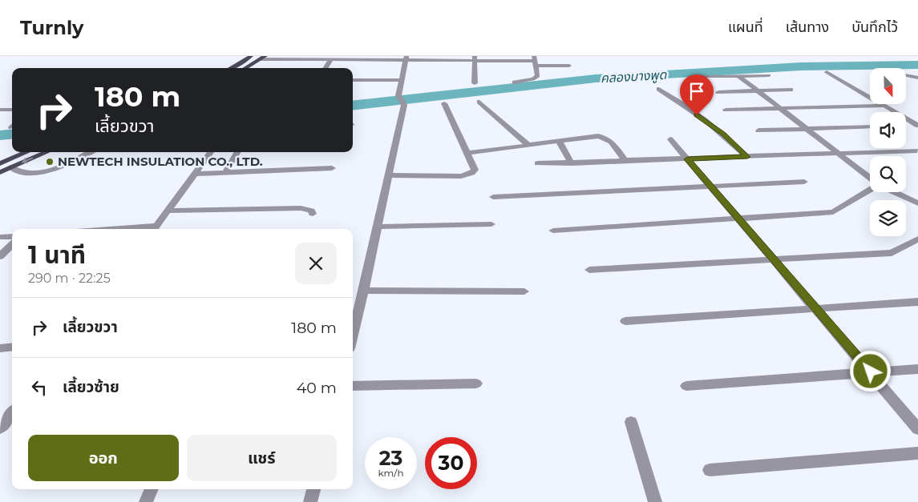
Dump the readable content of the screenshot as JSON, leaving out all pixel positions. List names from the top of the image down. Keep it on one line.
{"water":["คลองบางพูด"],"places":["NEWTECH INSULATION CO., LTD."],"north":"bottom","page":{"header":"Turnly","nav":["แผนที่","เส้นทาง","บันทึกไว้"],"turn":["180 m","เลี้ยวขวา"],"heading":["1 นาที","290 m · 22:25"],"list":[{"name":"เลี้ยวขวา","value":"180 m"},{"name":"เลี้ยวซ้าย","value":"40 m"}],"buttons":["ออก","แชร์"],"speed":"23 km/h","limit":"30"}}
